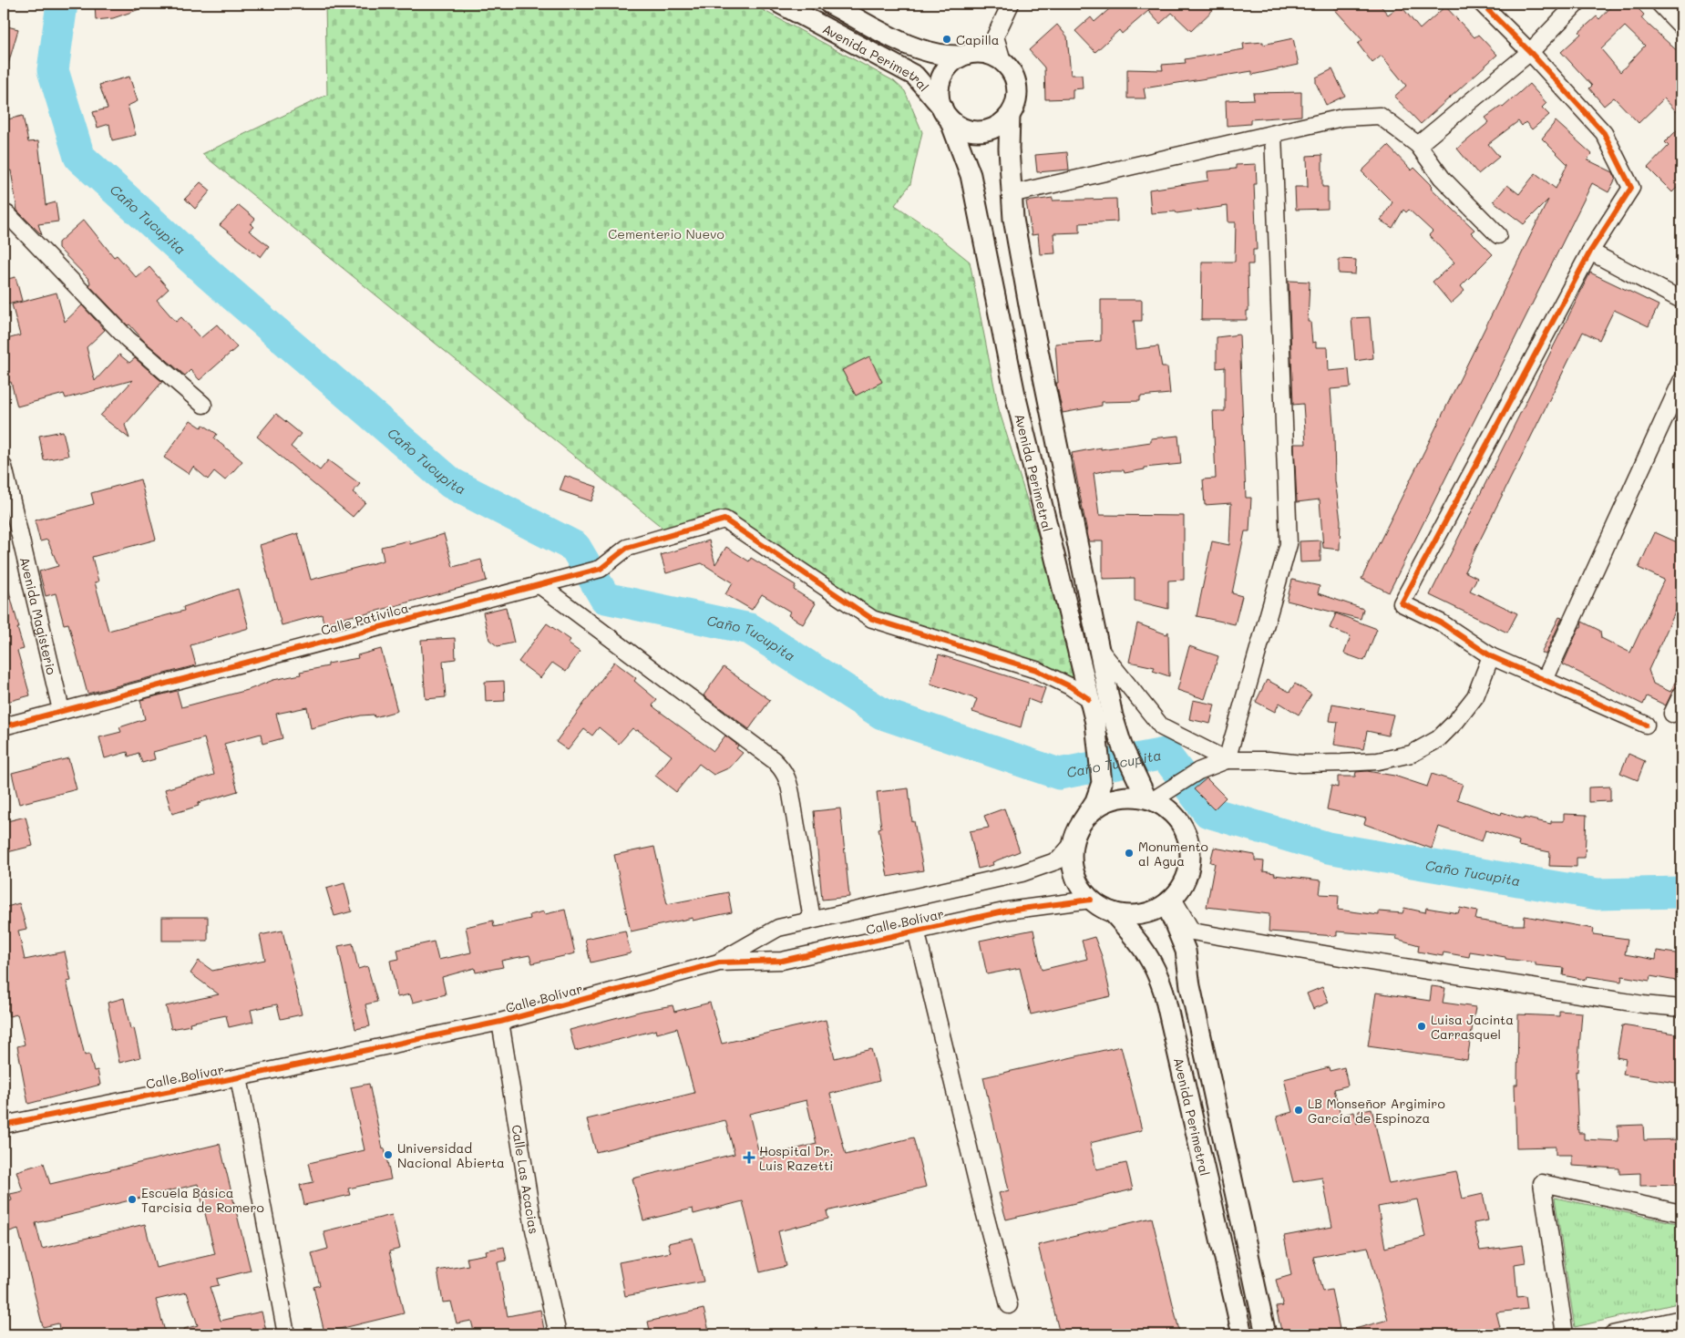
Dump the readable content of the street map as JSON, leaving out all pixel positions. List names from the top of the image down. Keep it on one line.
{"streets":{"street":["Avenida Perimetral","Avenida Magisterio","Calle Pativilca","Calle Bolívar","Calle Las Acacias"]},"crossings":[["Avenida Perimetral","Calle Pativilca"],["Avenida Perimetral","Calle Bolívar"],["Avenida Magisterio","Calle Pativilca"],["Calle Bolívar","Calle Las Acacias"]],"water":["Caño Tucupita"],"parks":["Cementerio Nuevo"],"places":{"other":["Capilla","Monumento al Agua","Luisa Jacinta Carrasquel","LB Monseñor Argimiro García de Espinoza","Universidad Nacional Abierta","Escuela Básica Tarcisia de Romero"],"health":["Hospital Dr. Luis Razetti"]}}
